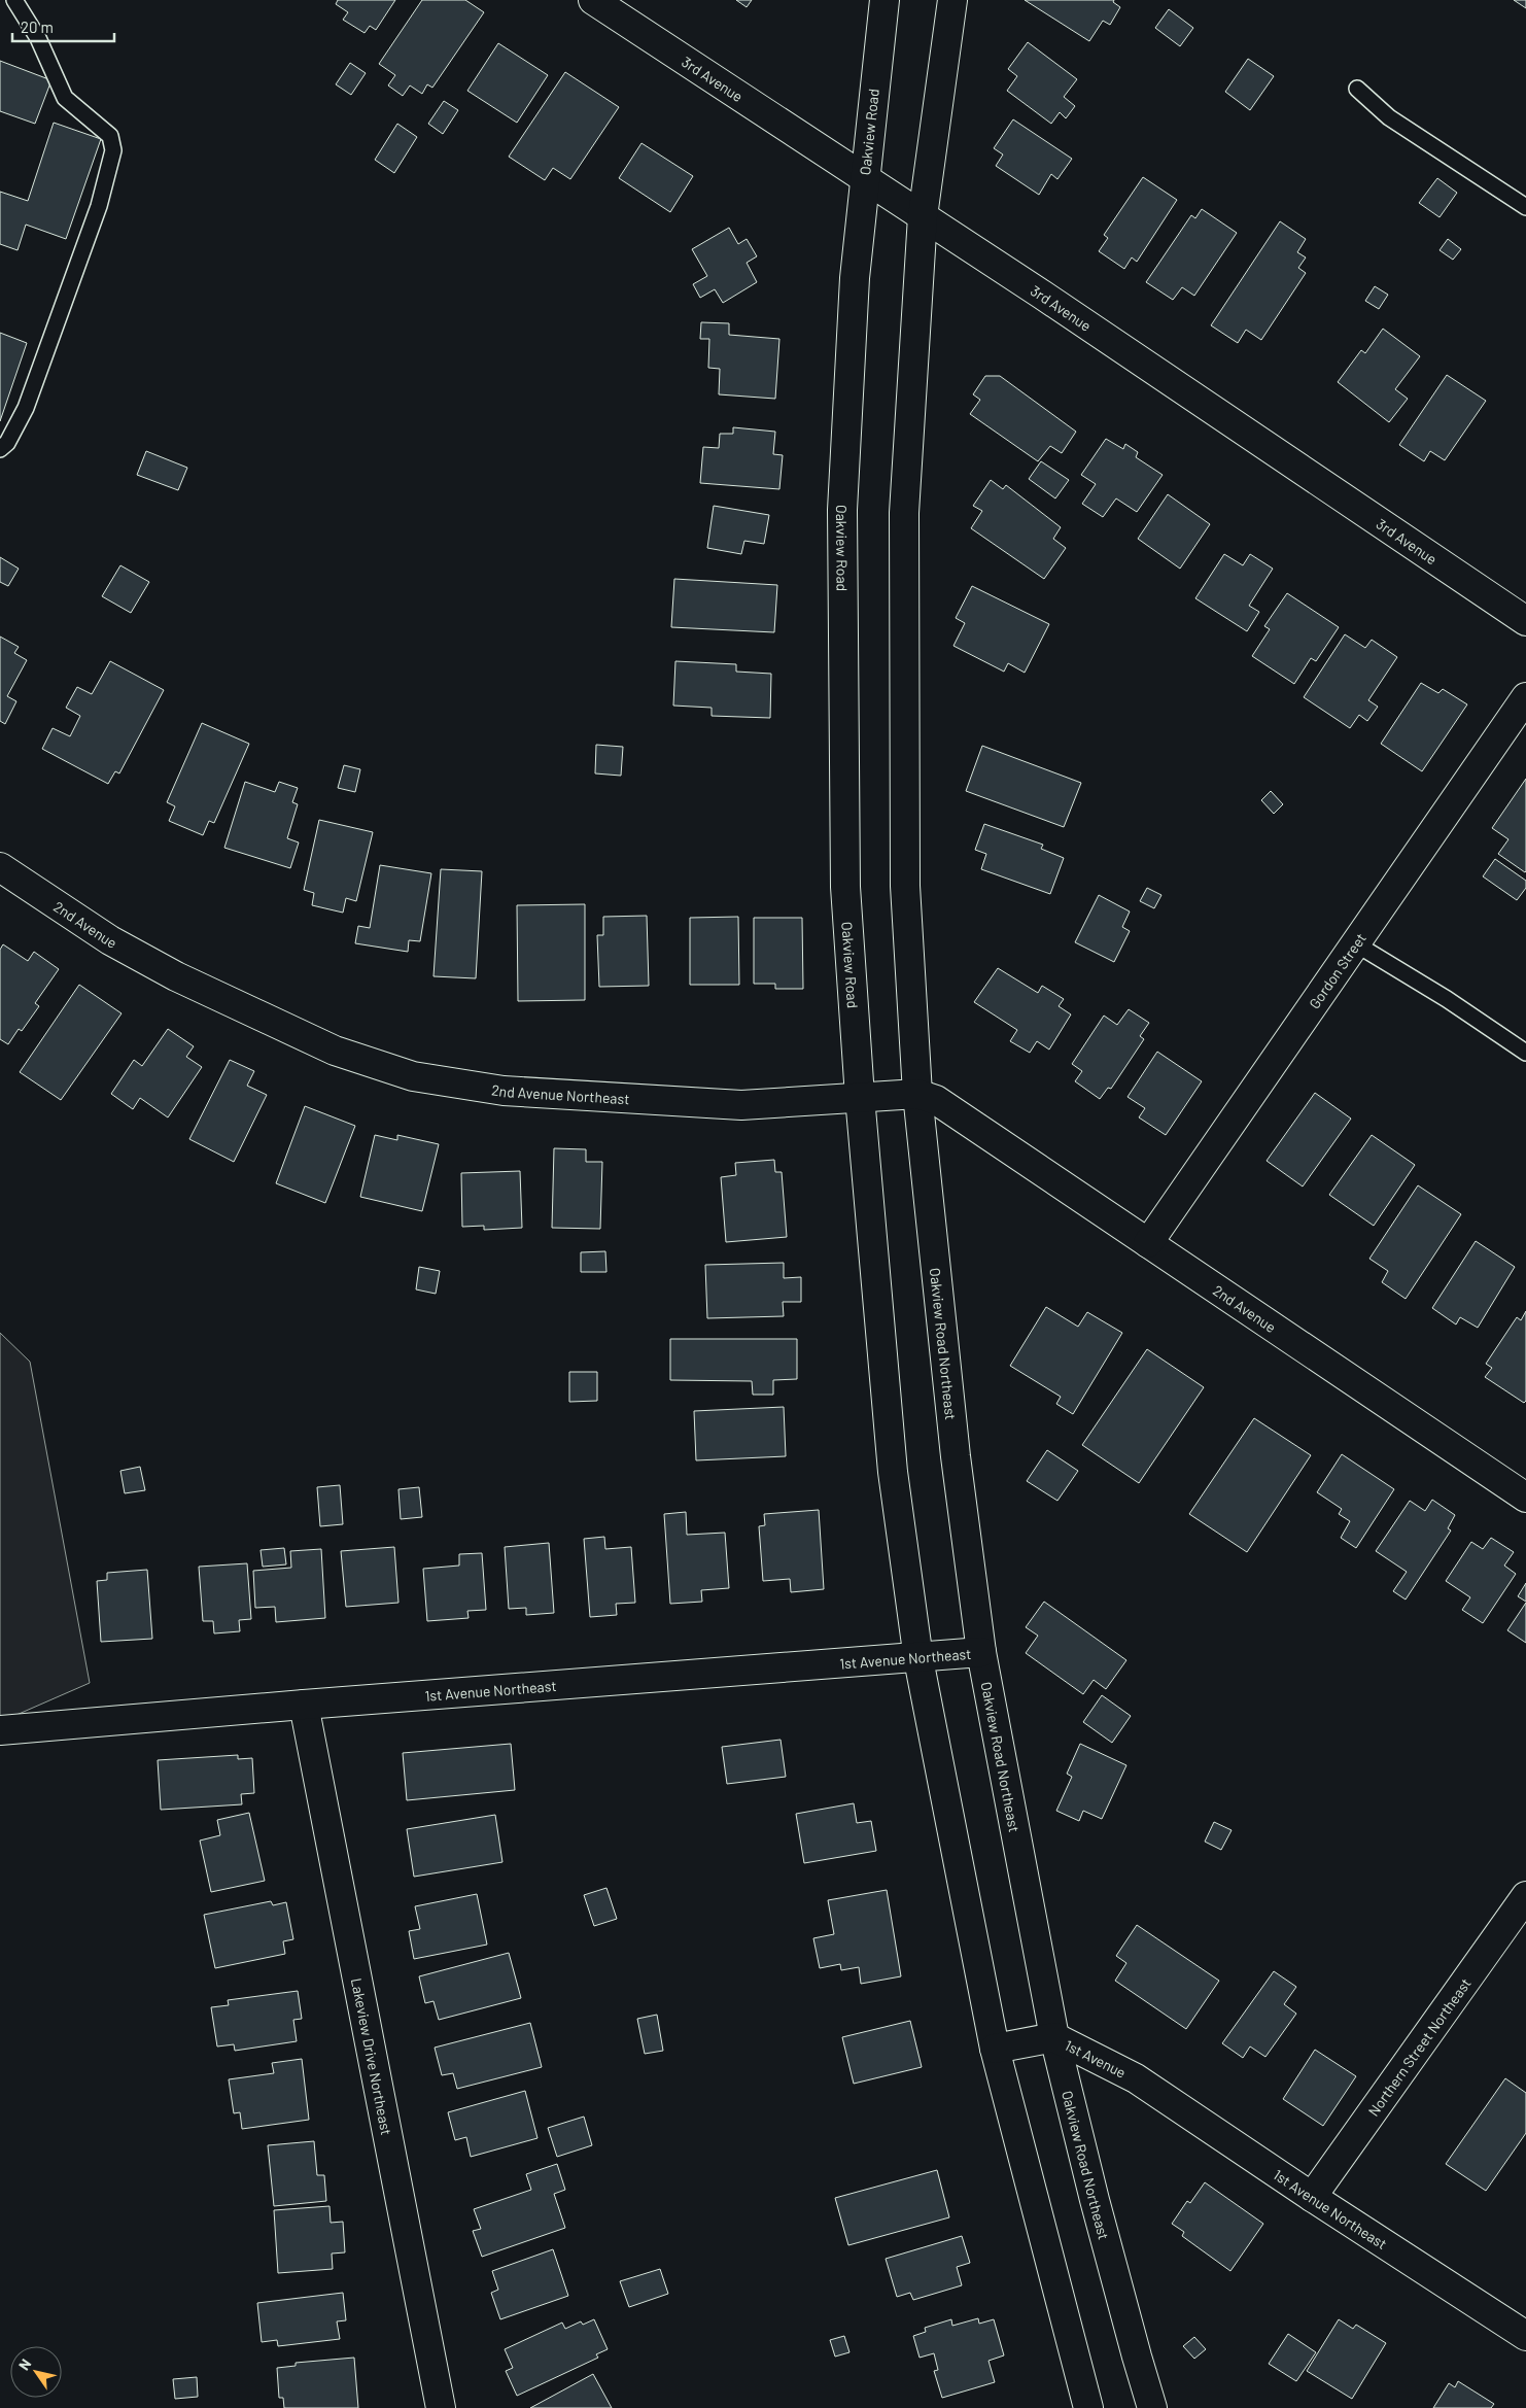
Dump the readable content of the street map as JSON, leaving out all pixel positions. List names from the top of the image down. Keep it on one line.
{"streets":{"street":["3rd Avenue","Oakview Road","2nd Avenue","Gordon Street","2nd Avenue Northeast","Oakview Road Northeast","1st Avenue Northeast","Northern Street Northeast","Lakeview Drive Northeast","1st Avenue"]},"crossings":[["3rd Avenue","Oakview Road"],["Oakview Road","2nd Avenue Northeast"],["2nd Avenue","Gordon Street"],["2nd Avenue","2nd Avenue Northeast"],["2nd Avenue Northeast","Oakview Road Northeast"],["Oakview Road Northeast","1st Avenue Northeast"],["Oakview Road Northeast","1st Avenue"],["1st Avenue Northeast","Northern Street Northeast"],["1st Avenue Northeast","Lakeview Drive Northeast"],["1st Avenue Northeast","1st Avenue"]],"scale_bar":"20 m","north":"top left"}
